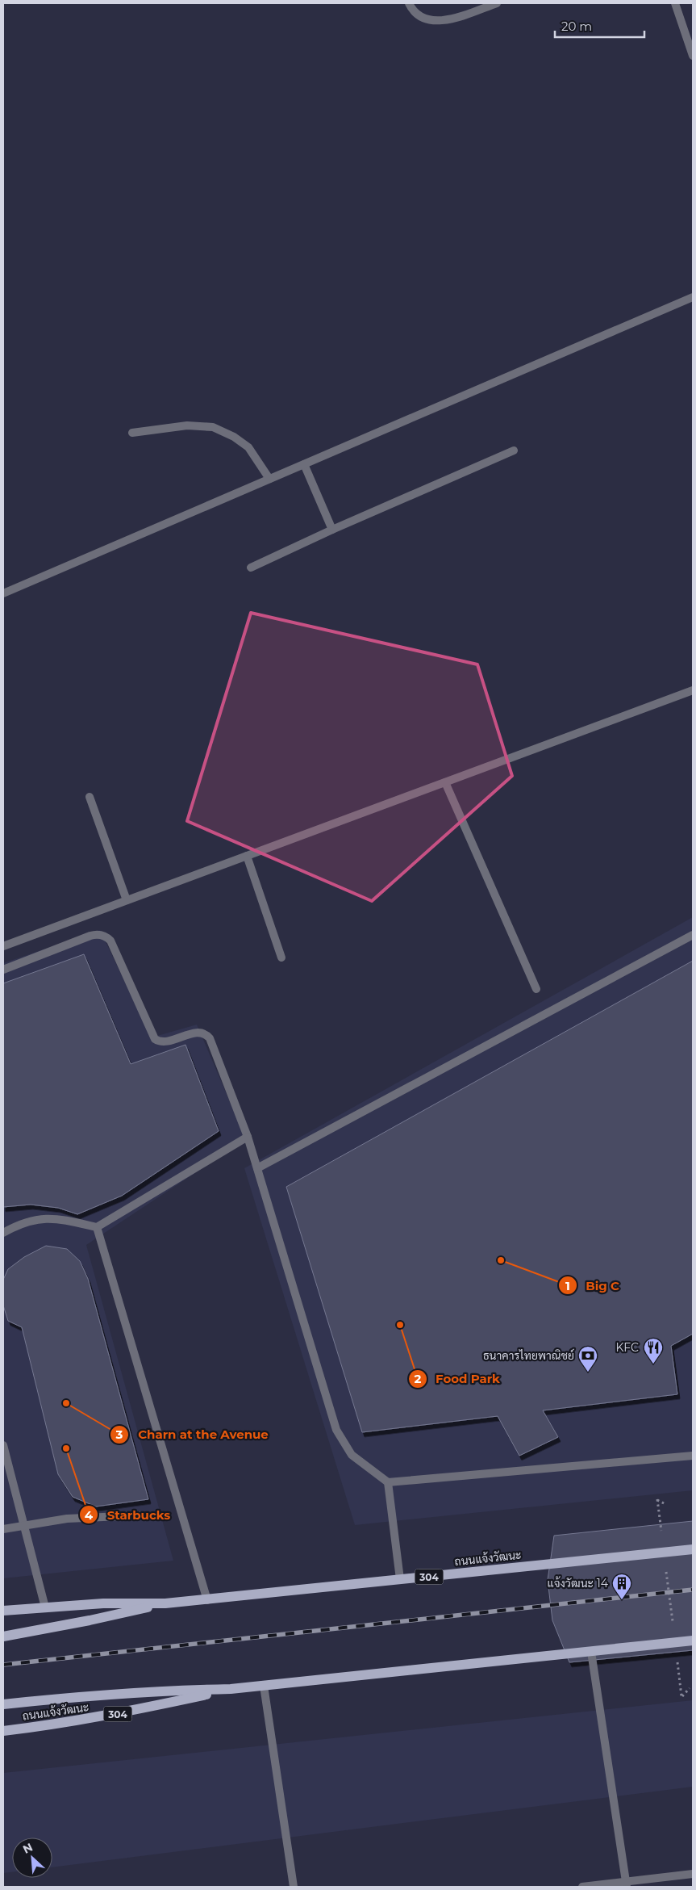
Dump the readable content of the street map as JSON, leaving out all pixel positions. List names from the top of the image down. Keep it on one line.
{"streets":{"main road":["ถนนแจ้งวัฒนะ","304"]},"places":{"other":["Big C","Food Park","Charn at the Avenue","Starbucks"],"restaurant":["KFC"],"bank":["ธนาคารไทยพาณิชย์"],"building":["แจ้งวัฒนะ 14"]},"scale_bar":"20 m","north":"top left"}
